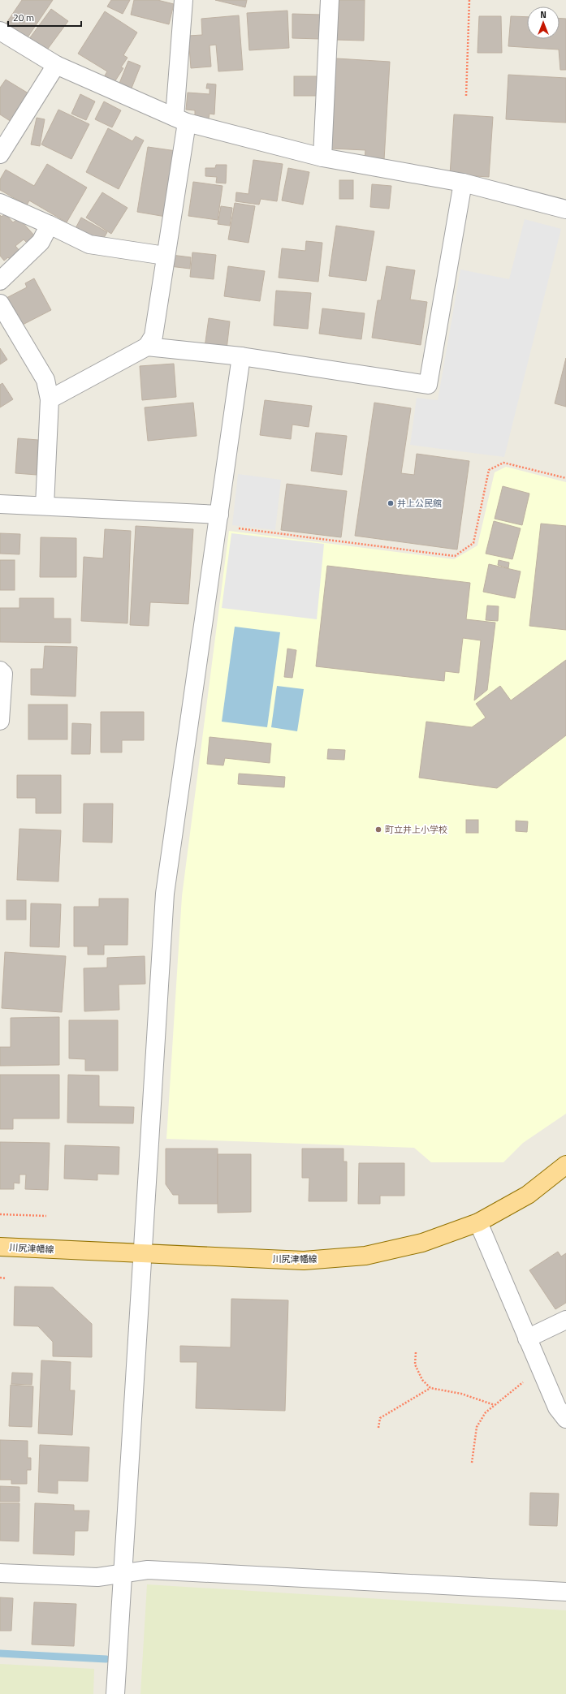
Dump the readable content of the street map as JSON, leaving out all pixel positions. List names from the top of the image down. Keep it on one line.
{"streets":{"main road":["川尻津幡線"]},"places":["井上公民館","町立井上小学校"],"scale_bar":"20 m","north":"top"}
